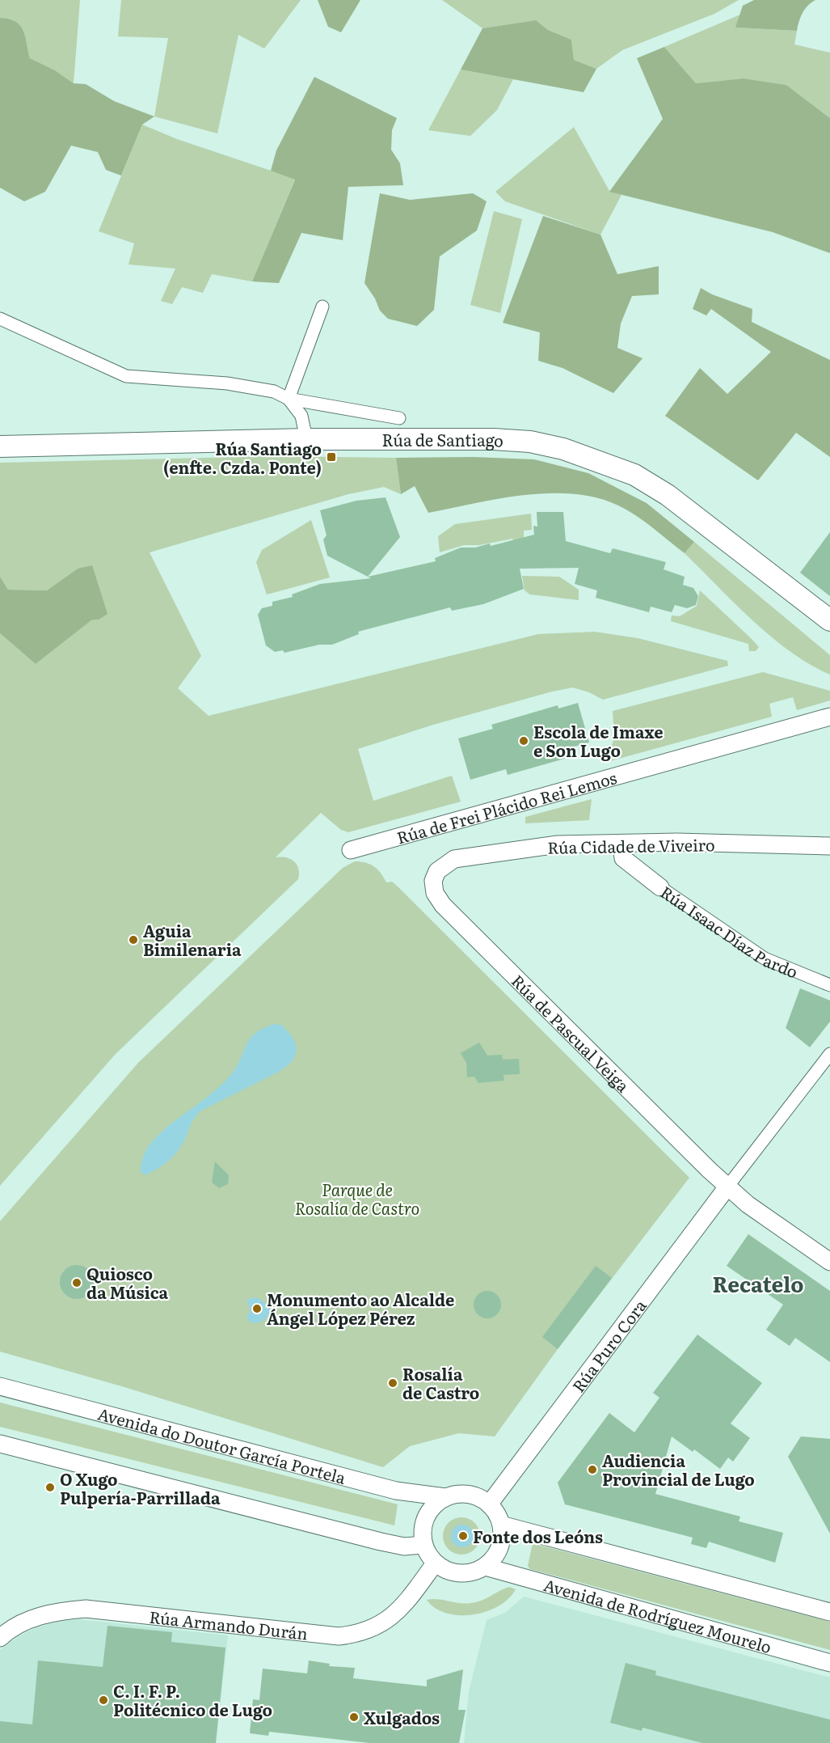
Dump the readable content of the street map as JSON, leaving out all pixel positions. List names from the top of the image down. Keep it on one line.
{"streets":{"street":["Rúa de Santiago","Rúa de Frei Plácido Rei Lemos","Rúa Cidade de Viveiro","Rúa Isaac Díaz Pardo","Rúa de Pascual Veiga","Rúa Puro Cora","Avenida do Doutor García Portela","Avenida de Rodríguez Mourelo","Rúa Armando Durán"]},"crossings":[["Rúa Cidade de Viveiro","Rúa Isaac Díaz Pardo"],["Rúa Cidade de Viveiro","Rúa de Pascual Veiga"],["Rúa de Pascual Veiga","Rúa Puro Cora"],["Rúa Puro Cora","Avenida do Doutor García Portela"],["Rúa Puro Cora","Avenida de Rodríguez Mourelo"],["Rúa Puro Cora","Rúa Armando Durán"],["Avenida do Doutor García Portela","Avenida de Rodríguez Mourelo"],["Avenida do Doutor García Portela","Rúa Armando Durán"],["Avenida de Rodríguez Mourelo","Rúa Armando Durán"]],"districts":["Recatelo"],"parks":["Parque de Rosalía de Castro"],"places":{"transit":["Rúa Santiago (enfte. Czda. Ponte)"],"other":["Escola de Imaxe e Son Lugo","Aguia Bimilenaria","Quiosco da Música","Monumento ao Alcalde Ángel López Pérez","Rosalía de Castro","Audiencia Provincial de Lugo","O Xugo Pulpería-Parrillada","Fonte dos Leóns","C. I. F. P. Politécnico de Lugo","Xulgados"]}}
